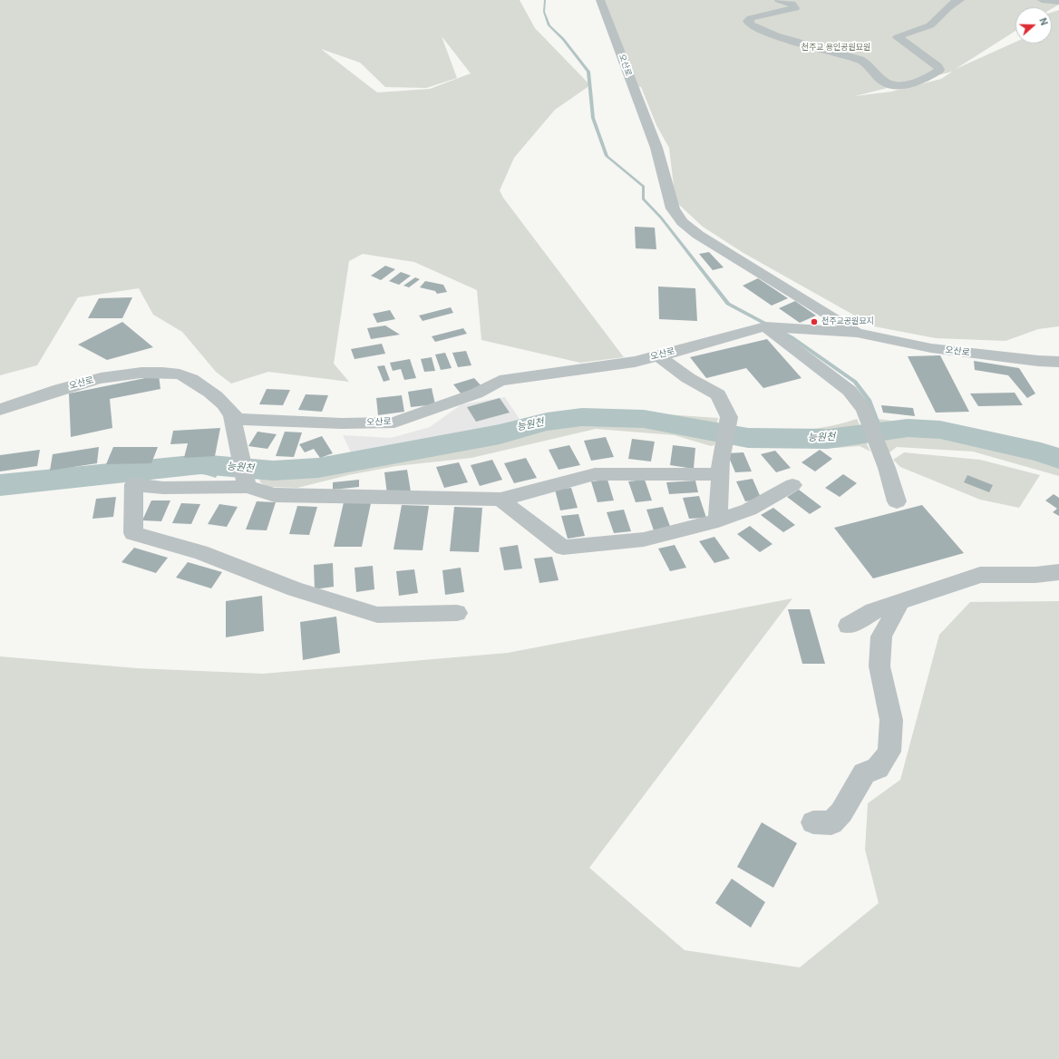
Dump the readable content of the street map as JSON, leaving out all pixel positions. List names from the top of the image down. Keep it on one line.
{"streets":{"street":["오산로"]},"water":["능원천"],"parks":["천주교 용인공원묘원"],"places":["천주교공원묘지"],"north":"right"}
